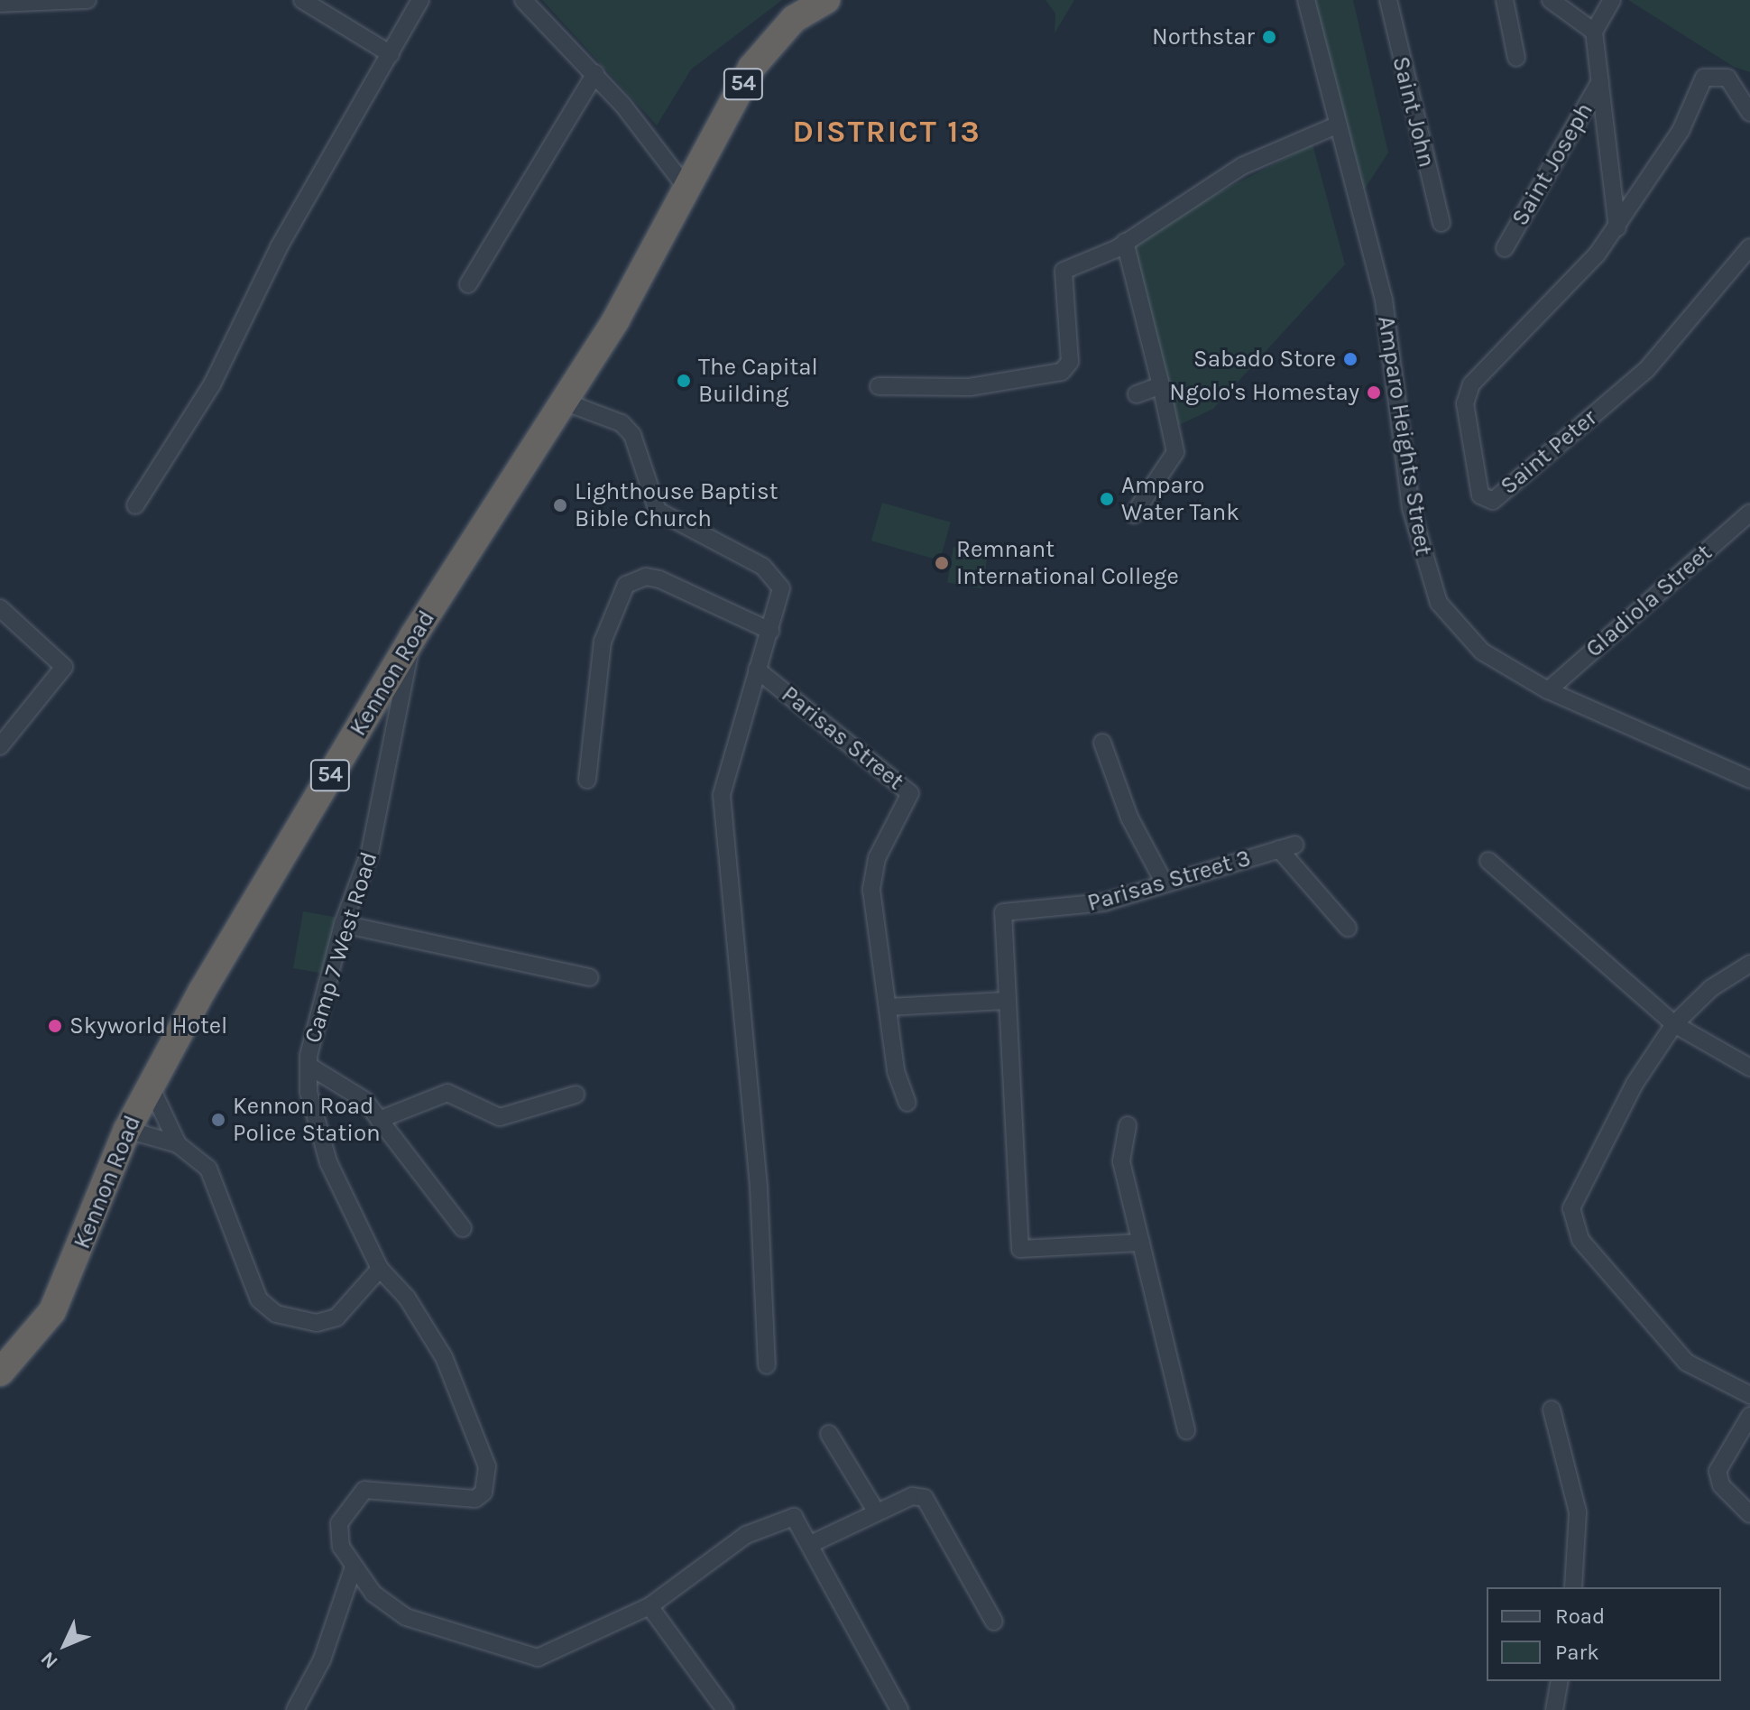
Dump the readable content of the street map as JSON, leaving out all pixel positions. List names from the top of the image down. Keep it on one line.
{"streets":{"highway":["54","Kennon Road"],"street":["Saint John","Saint Joseph","Amparo Heights Street","Saint Peter","Gladiola Street","Parisas Street","Parisas Street 3","Camp 7 West Road"]},"crossings":[["Amparo Heights Street","Gladiola Street"],["Kennon Road","Camp 7 West Road"]],"districts":["DISTRICT 13"],"places":["Northstar","Sabado Store","The Capital Building","Ngolo's Homestay","Amparo Water Tank","Lighthouse Baptist Bible Church","Remnant International College","Skyworld Hotel","Kennon Road Police Station"],"legend":["Road","Park"],"north":"bottom left"}
